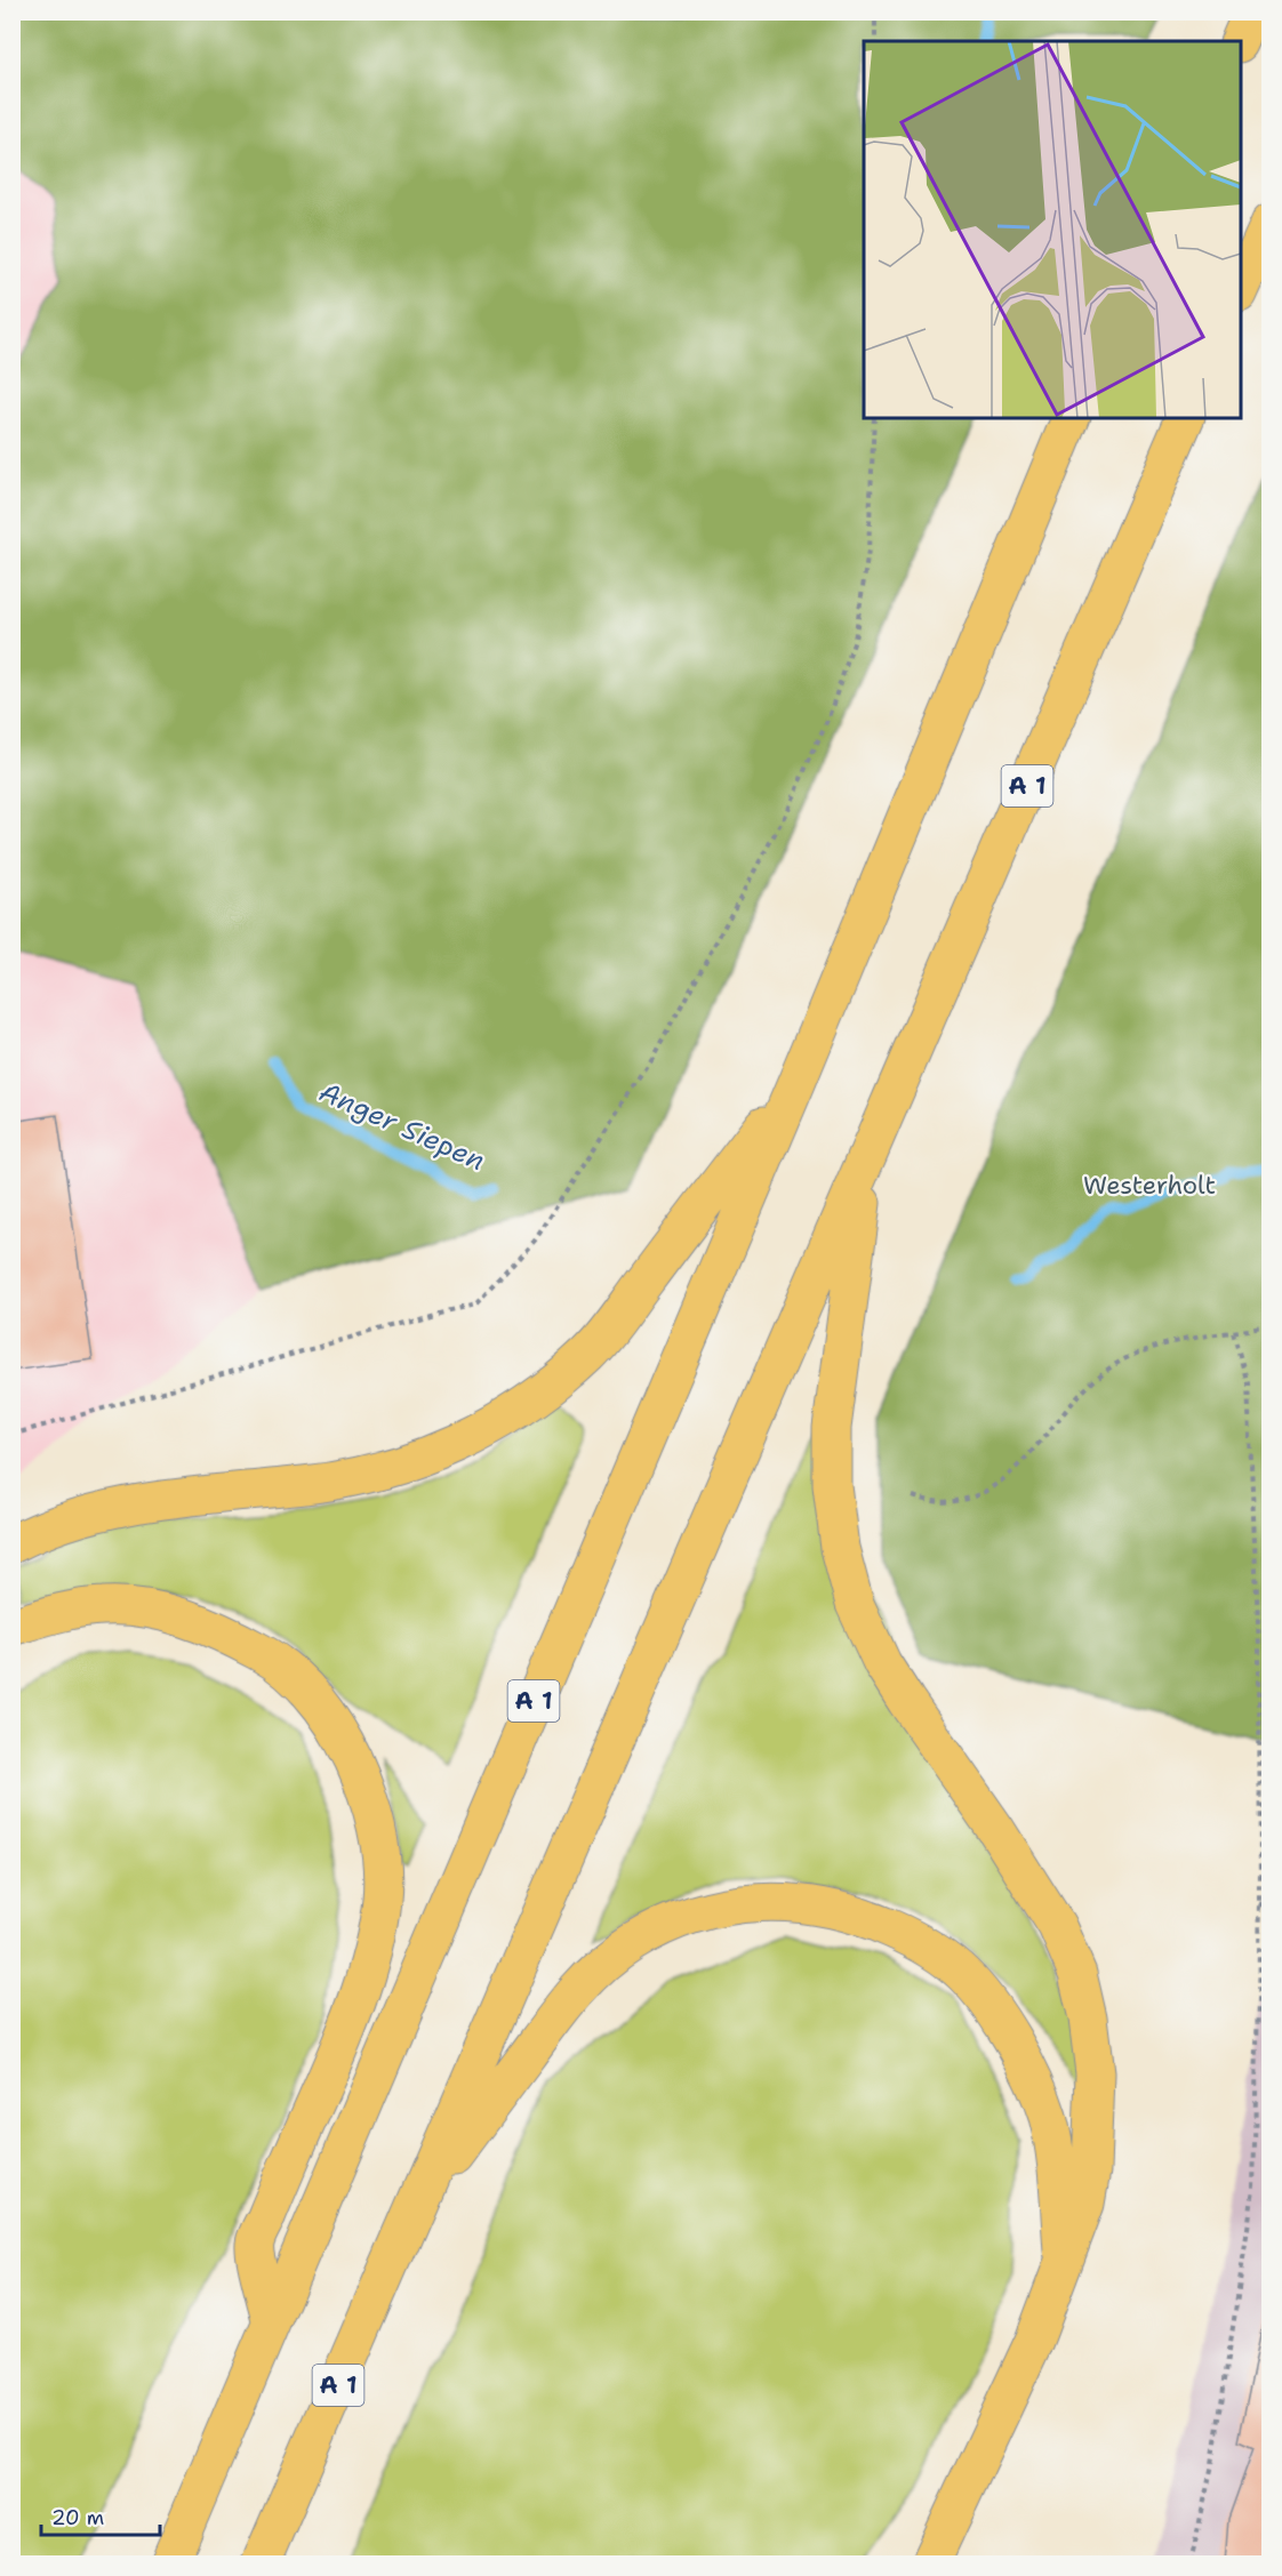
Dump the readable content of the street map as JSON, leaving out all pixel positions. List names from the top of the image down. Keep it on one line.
{"streets":{"highway":["A 1"]},"water":["Anger Siepen"],"parks":["Westerholt"],"scale_bar":"20 m"}
